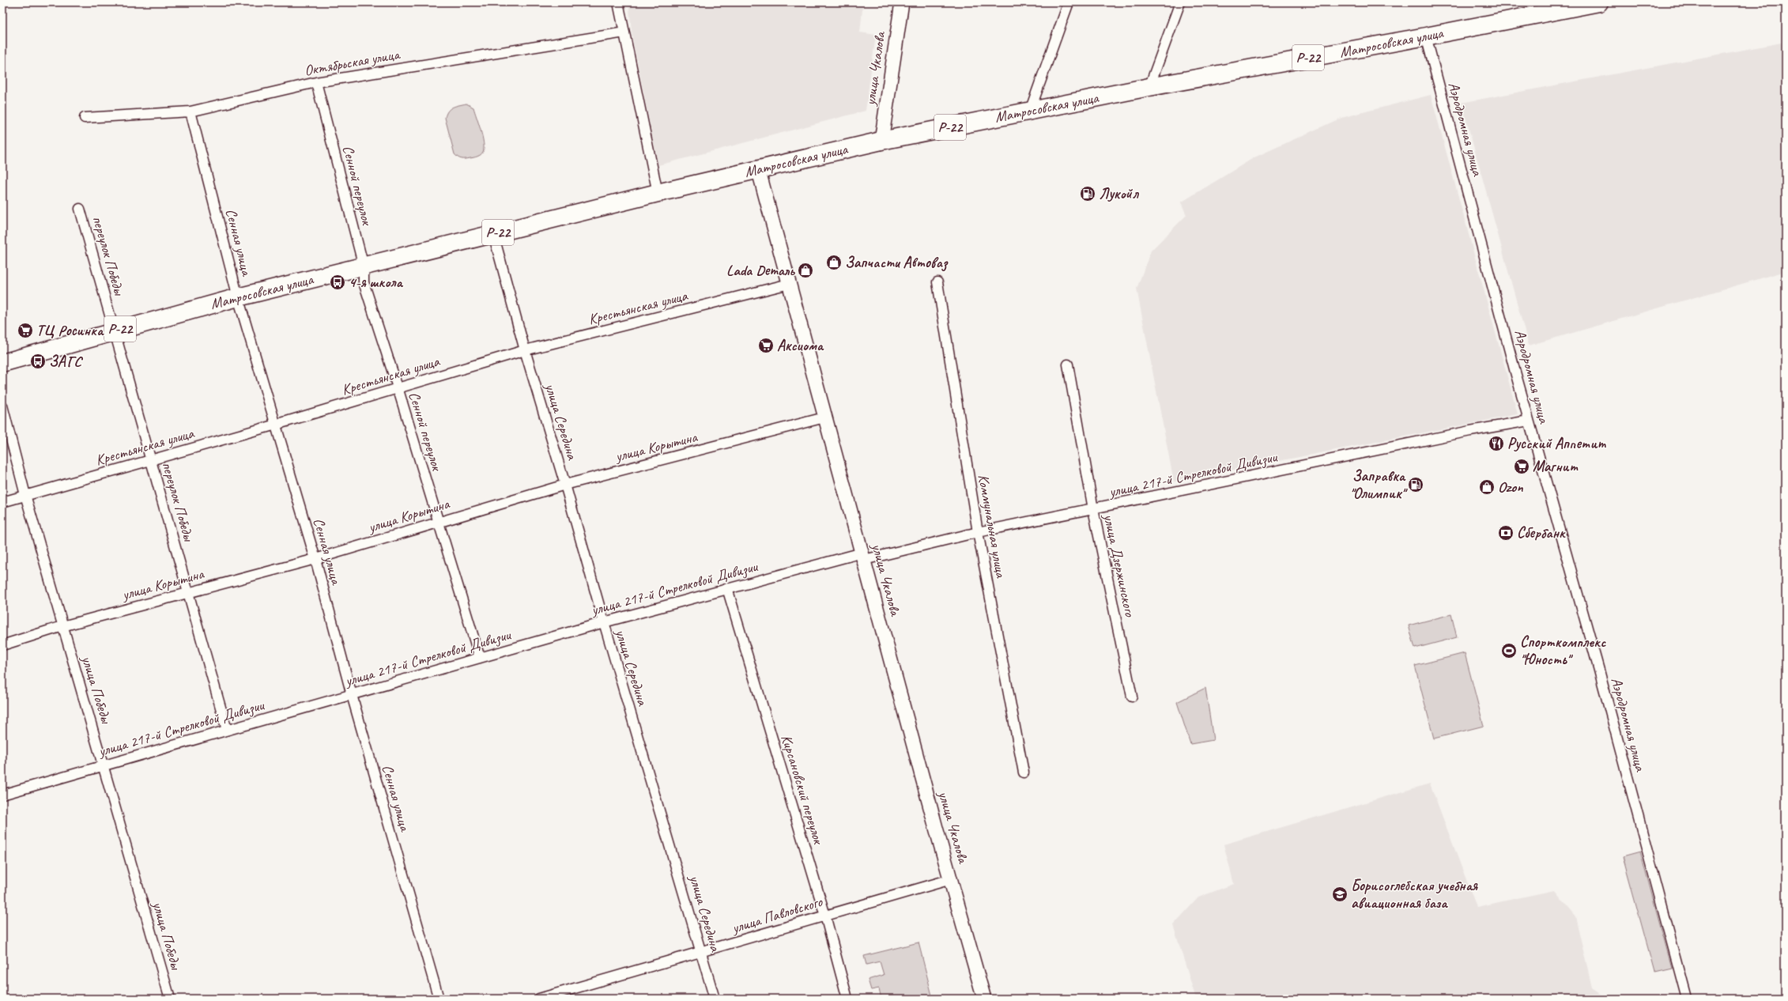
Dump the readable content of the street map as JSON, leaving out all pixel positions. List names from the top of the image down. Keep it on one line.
{"streets":{"highway":["Матросовская улица","Р-22"],"street":["Октябрьская улица","улица Чкалова","Аэродромная улица","Сенной переулок","Сенная улица","переулок Победы","Крестьянская улица","улица Середина","улица Корытина","улица 217-й Стрелковой Дивизии","Коммунальная улица","улица Дзержинского","улица Победы","Кирсановский переулок","улица Павловского"]},"crossings":[["Матросовская улица","улица Чкалова"],["Матросовская улица","Аэродромная улица"],["Матросовская улица","Сенной переулок"],["Матросовская улица","Сенная улица"],["Матросовская улица","переулок Победы"],["Матросовская улица","улица Середина"],["Октябрьская улица","Сенной переулок"],["Октябрьская улица","Сенная улица"],["улица Чкалова","Крестьянская улица"],["улица Чкалова","улица Корытина"],["улица Чкалова","улица 217-й Стрелковой Дивизии"],["улица Чкалова","улица Павловского"],["Аэродромная улица","улица 217-й Стрелковой Дивизии"],["Сенной переулок","Крестьянская улица"],["Сенной переулок","улица Корытина"],["Сенной переулок","улица 217-й Стрелковой Дивизии"],["Сенная улица","Крестьянская улица"],["Сенная улица","улица Корытина"],["Сенная улица","улица 217-й Стрелковой Дивизии"],["переулок Победы","Крестьянская улица"],["переулок Победы","улица Корытина"],["переулок Победы","улица 217-й Стрелковой Дивизии"],["Крестьянская улица","улица Середина"],["Крестьянская улица","улица Победы"],["улица Середина","улица Корытина"],["улица Середина","улица 217-й Стрелковой Дивизии"],["улица Середина","улица Павловского"],["улица Корытина","улица Победы"],["улица 217-й Стрелковой Дивизии","Коммунальная улица"],["улица 217-й Стрелковой Дивизии","улица Дзержинского"],["улица 217-й Стрелковой Дивизии","улица Победы"],["улица 217-й Стрелковой Дивизии","Кирсановский переулок"],["Кирсановский переулок","улица Павловского"]],"places":{"fuel station":["Лукойл","Заправка \"Олимпик\""],"shop":["Запчасти Автоваз","Lada Dеталь","Ozon"],"bus stop":["4-я школа","ЗАГС"],"supermarket":["ТЦ Росинка","Аксиома","Магнит"],"restaurant":["Русский Аппетит"],"bank":["Сбербанк"],"sports":["Спорткомплекс \"Юность\""],"school or university":["Борисоглебская учебная авиационная база"]}}
